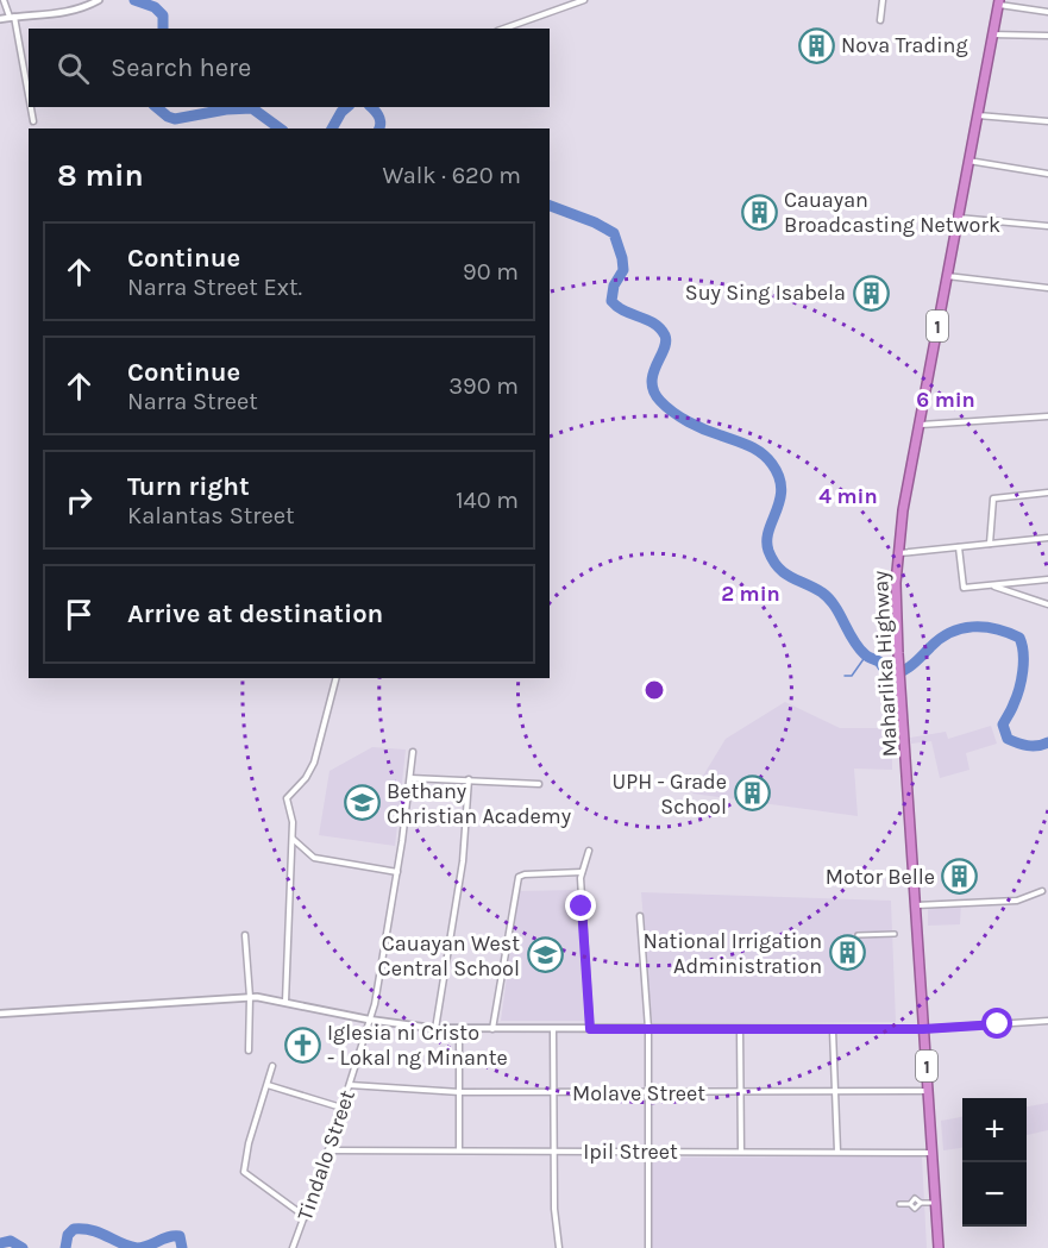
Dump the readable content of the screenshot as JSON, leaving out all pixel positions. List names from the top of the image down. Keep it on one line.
{"streets":{"highway":["1","Maharlika Highway"],"street":["Molave Street","Ipil Street","Tindalo Street"]},"crossings":[["Maharlika Highway","Molave Street"],["Maharlika Highway","Ipil Street"],["Molave Street","Tindalo Street"],["Ipil Street","Tindalo Street"]],"places":{"building":["Nova Trading","Cauayan Broadcasting Network","Suy Sing Isabela","UPH - Grade School","Motor Belle","National Irrigation Administration"],"school or university":["Bethany Christian Academy","Cauayan West Central School"],"church":["Iglesia ni Cristo - Lokal ng Minante"]},"page":{"search":"Search here","heading":["8 min","Walk · 620 m"],"list":[["Continue","Narra Street Ext.","90 m"],["Continue","Narra Street","390 m"],["Turn right","Kalantas Street","140 m"],"Arrive at destination"],"map_buttons":["+","−"]},"rings":["6 min","4 min","2 min"]}
